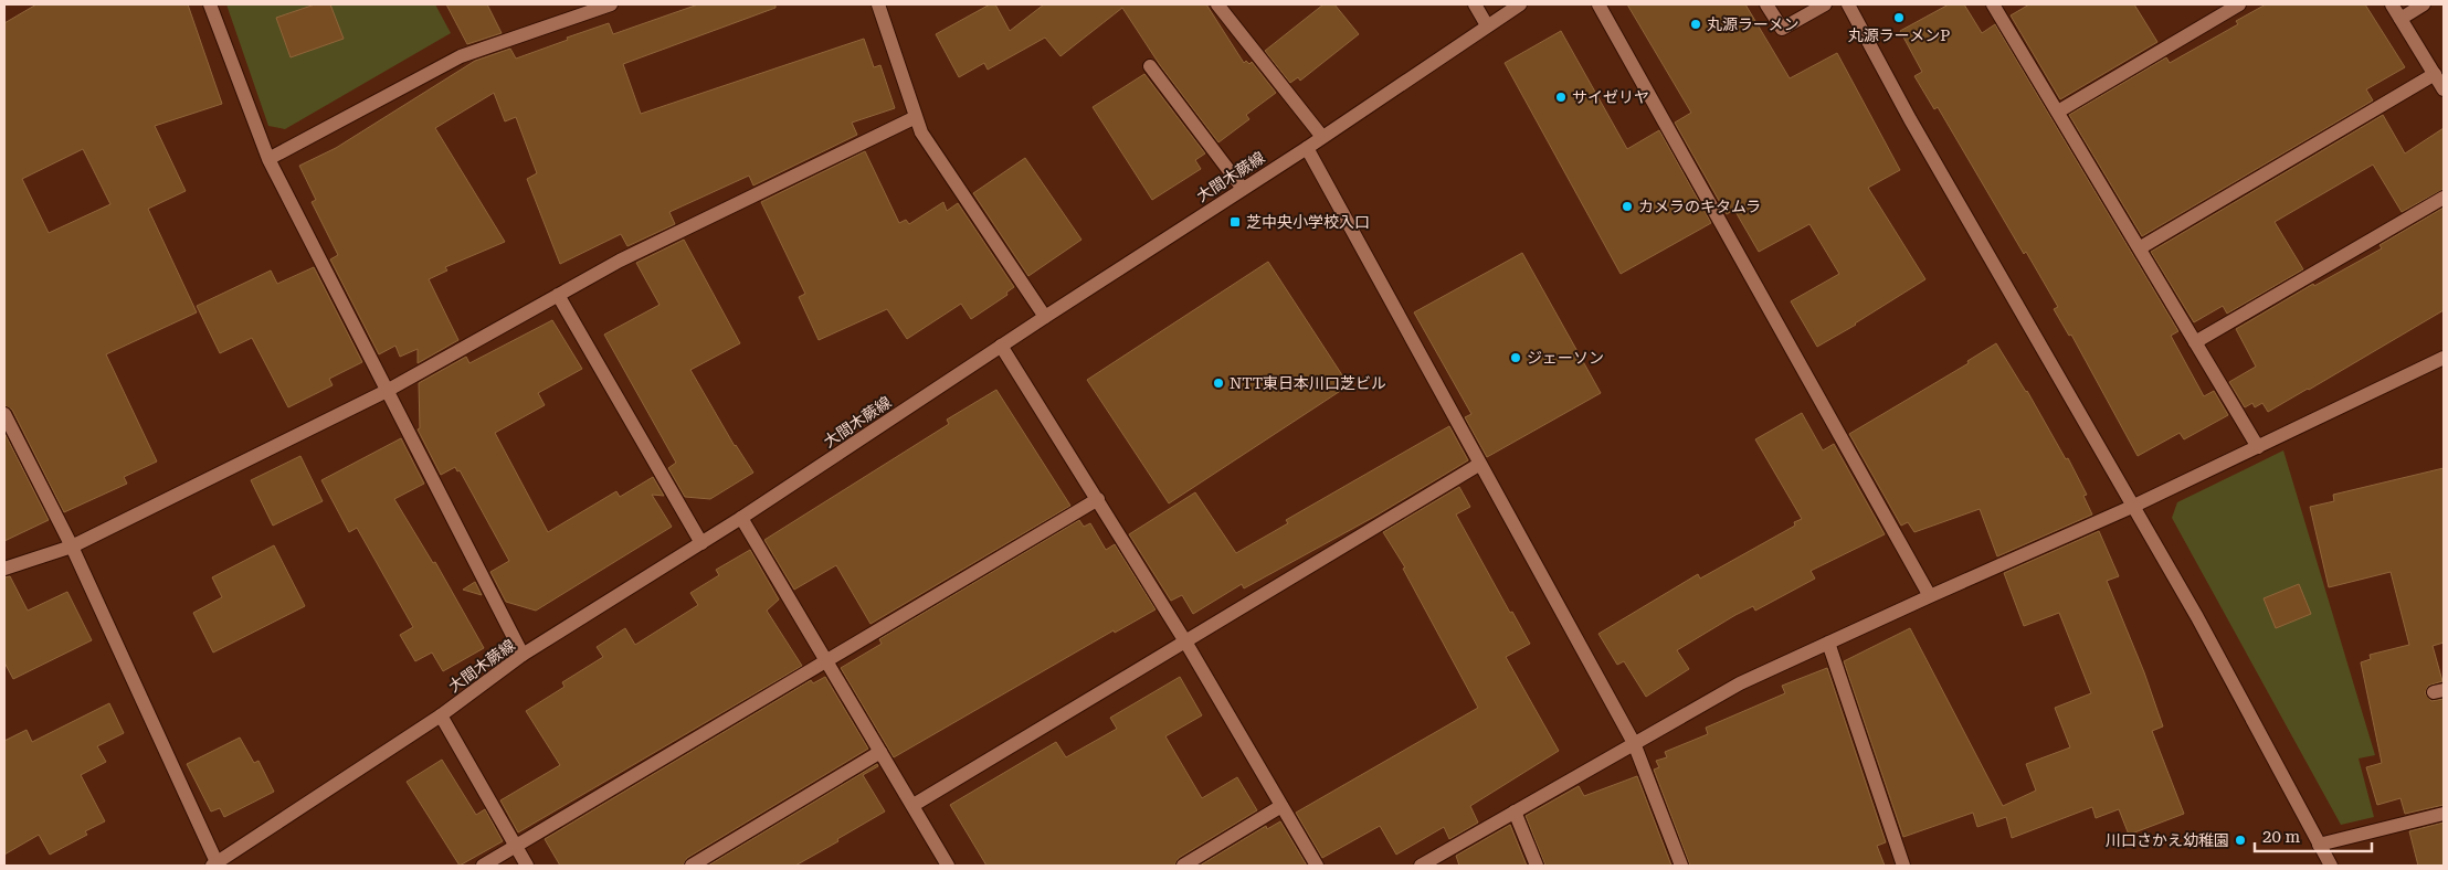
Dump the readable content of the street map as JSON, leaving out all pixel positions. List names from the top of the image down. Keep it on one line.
{"streets":{"street":["大間木蕨線"]},"places":{"other":["丸源ラーメンP","丸源ラーメン","サイゼリヤ","カメラのキタムラ","ジェーソン","NTT東日本川口芝ビル","川口さかえ幼稚園"],"transit":["芝中央小学校入口"]},"scale_bar":"20 m"}
